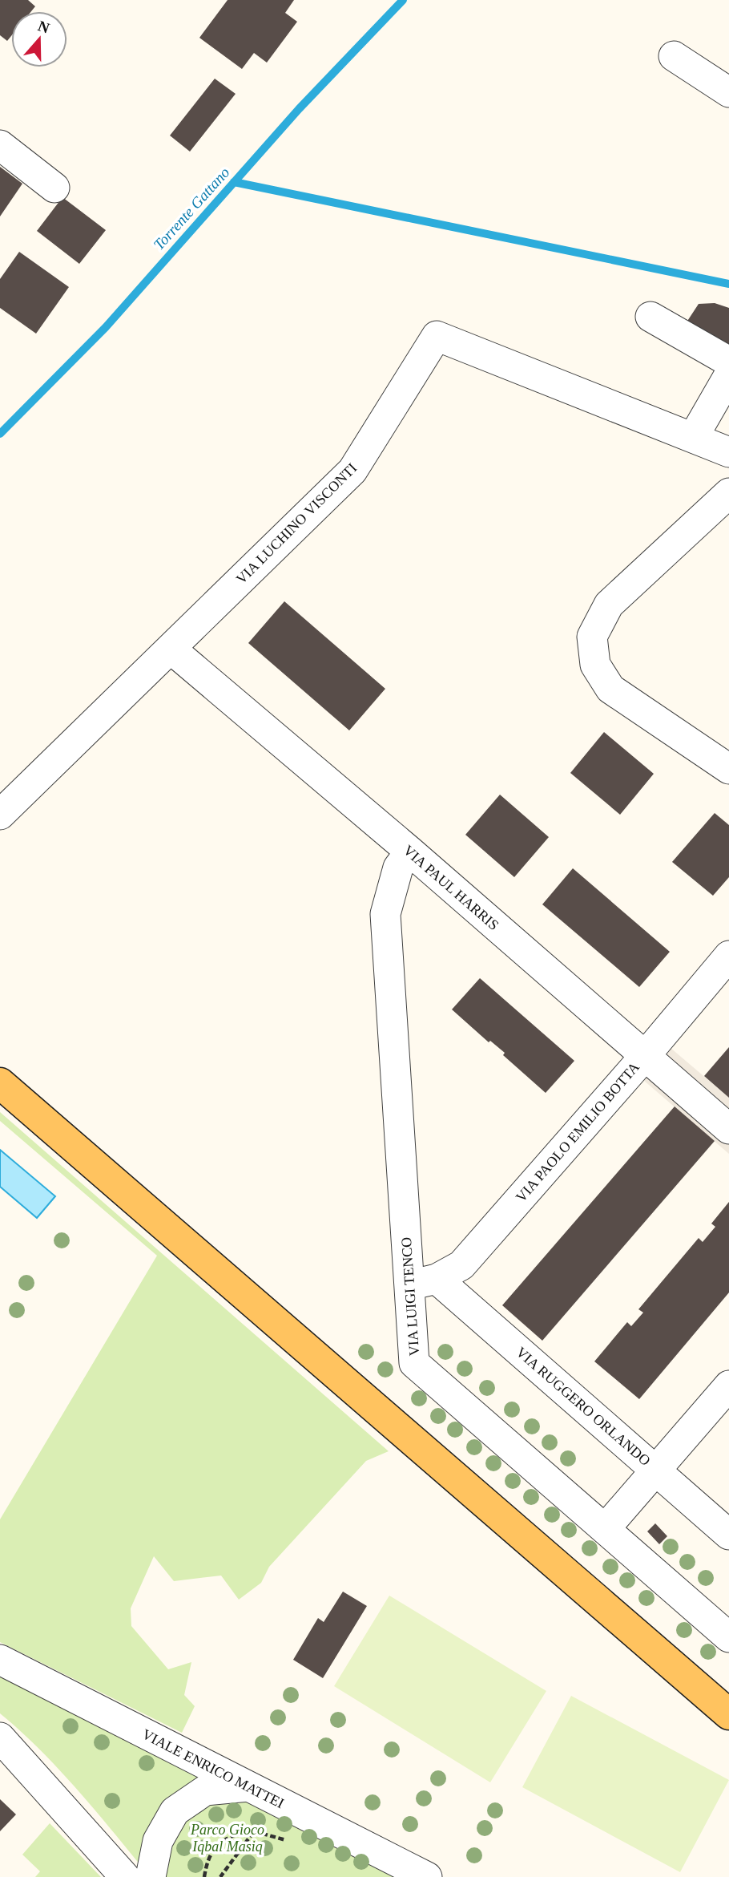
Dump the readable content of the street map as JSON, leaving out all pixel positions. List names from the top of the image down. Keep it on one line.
{"streets":{"street":["VIA LUCHINO VISCONTI","VIA PAUL HARRIS","VIA PAOLO EMILIO BOTTA","VIA LUIGI TENCO","VIA RUGGERO ORLANDO","VIALE ENRICO MATTEI"]},"crossings":[["VIA LUCHINO VISCONTI","VIA PAUL HARRIS"],["VIA PAUL HARRIS","VIA PAOLO EMILIO BOTTA"],["VIA PAUL HARRIS","VIA LUIGI TENCO"],["VIA PAOLO EMILIO BOTTA","VIA LUIGI TENCO"],["VIA PAOLO EMILIO BOTTA","VIA RUGGERO ORLANDO"],["VIA LUIGI TENCO","VIA RUGGERO ORLANDO"]],"water":["Torrente Gattano"],"parks":["Parco Gioco Iqbal Masiq"],"north":"top"}
